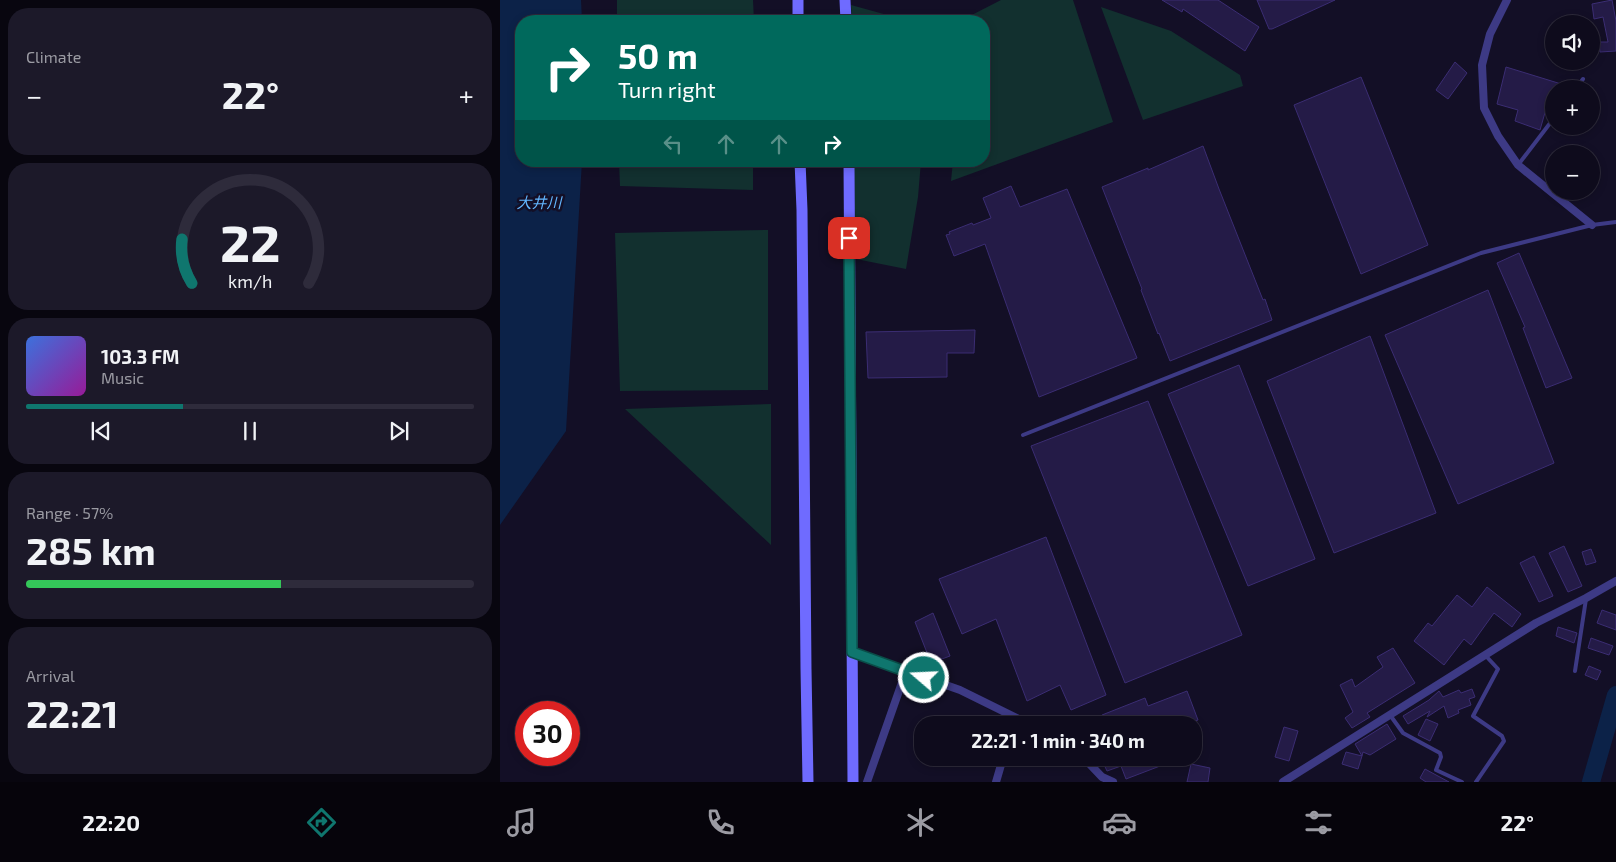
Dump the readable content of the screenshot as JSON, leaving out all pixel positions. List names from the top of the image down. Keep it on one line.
{"water":["大井川"],"page":{"tile":["Climate",["Range · 57%","285 km"],["Arrival","22:21"]],"map_buttons":["+","−"],"turn":["50 m","Turn right"],"heat":["−","22°","+"],"song":["103.3 FM","Music"],"limit":"30","trip":"22:21 · 1 min · 340 m","tabs":["22:20","22°"],"gauge":["22","km/h"]}}
